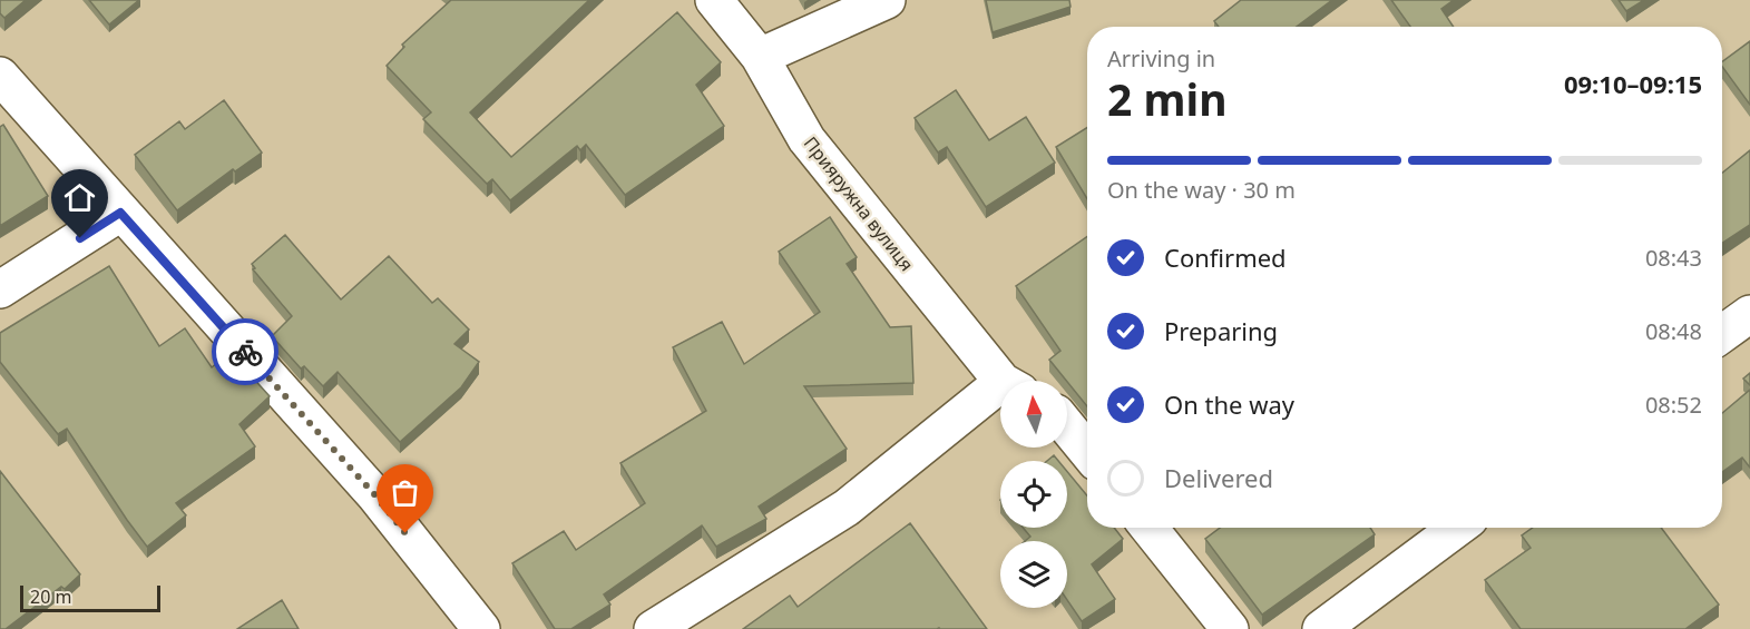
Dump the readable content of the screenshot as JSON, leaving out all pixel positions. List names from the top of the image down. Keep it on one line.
{"streets":{"street":["Прияружна вулиця"]},"scale_bar":"20 m","north":"top","page":{"heading":["2 min","Arriving in","09:10–09:15"],"bar":"On the way · 30 m","list":[["Confirmed","08:43"],["Preparing","08:48"],["On the way","08:52"],"Delivered"],"scale":"20 m"}}
